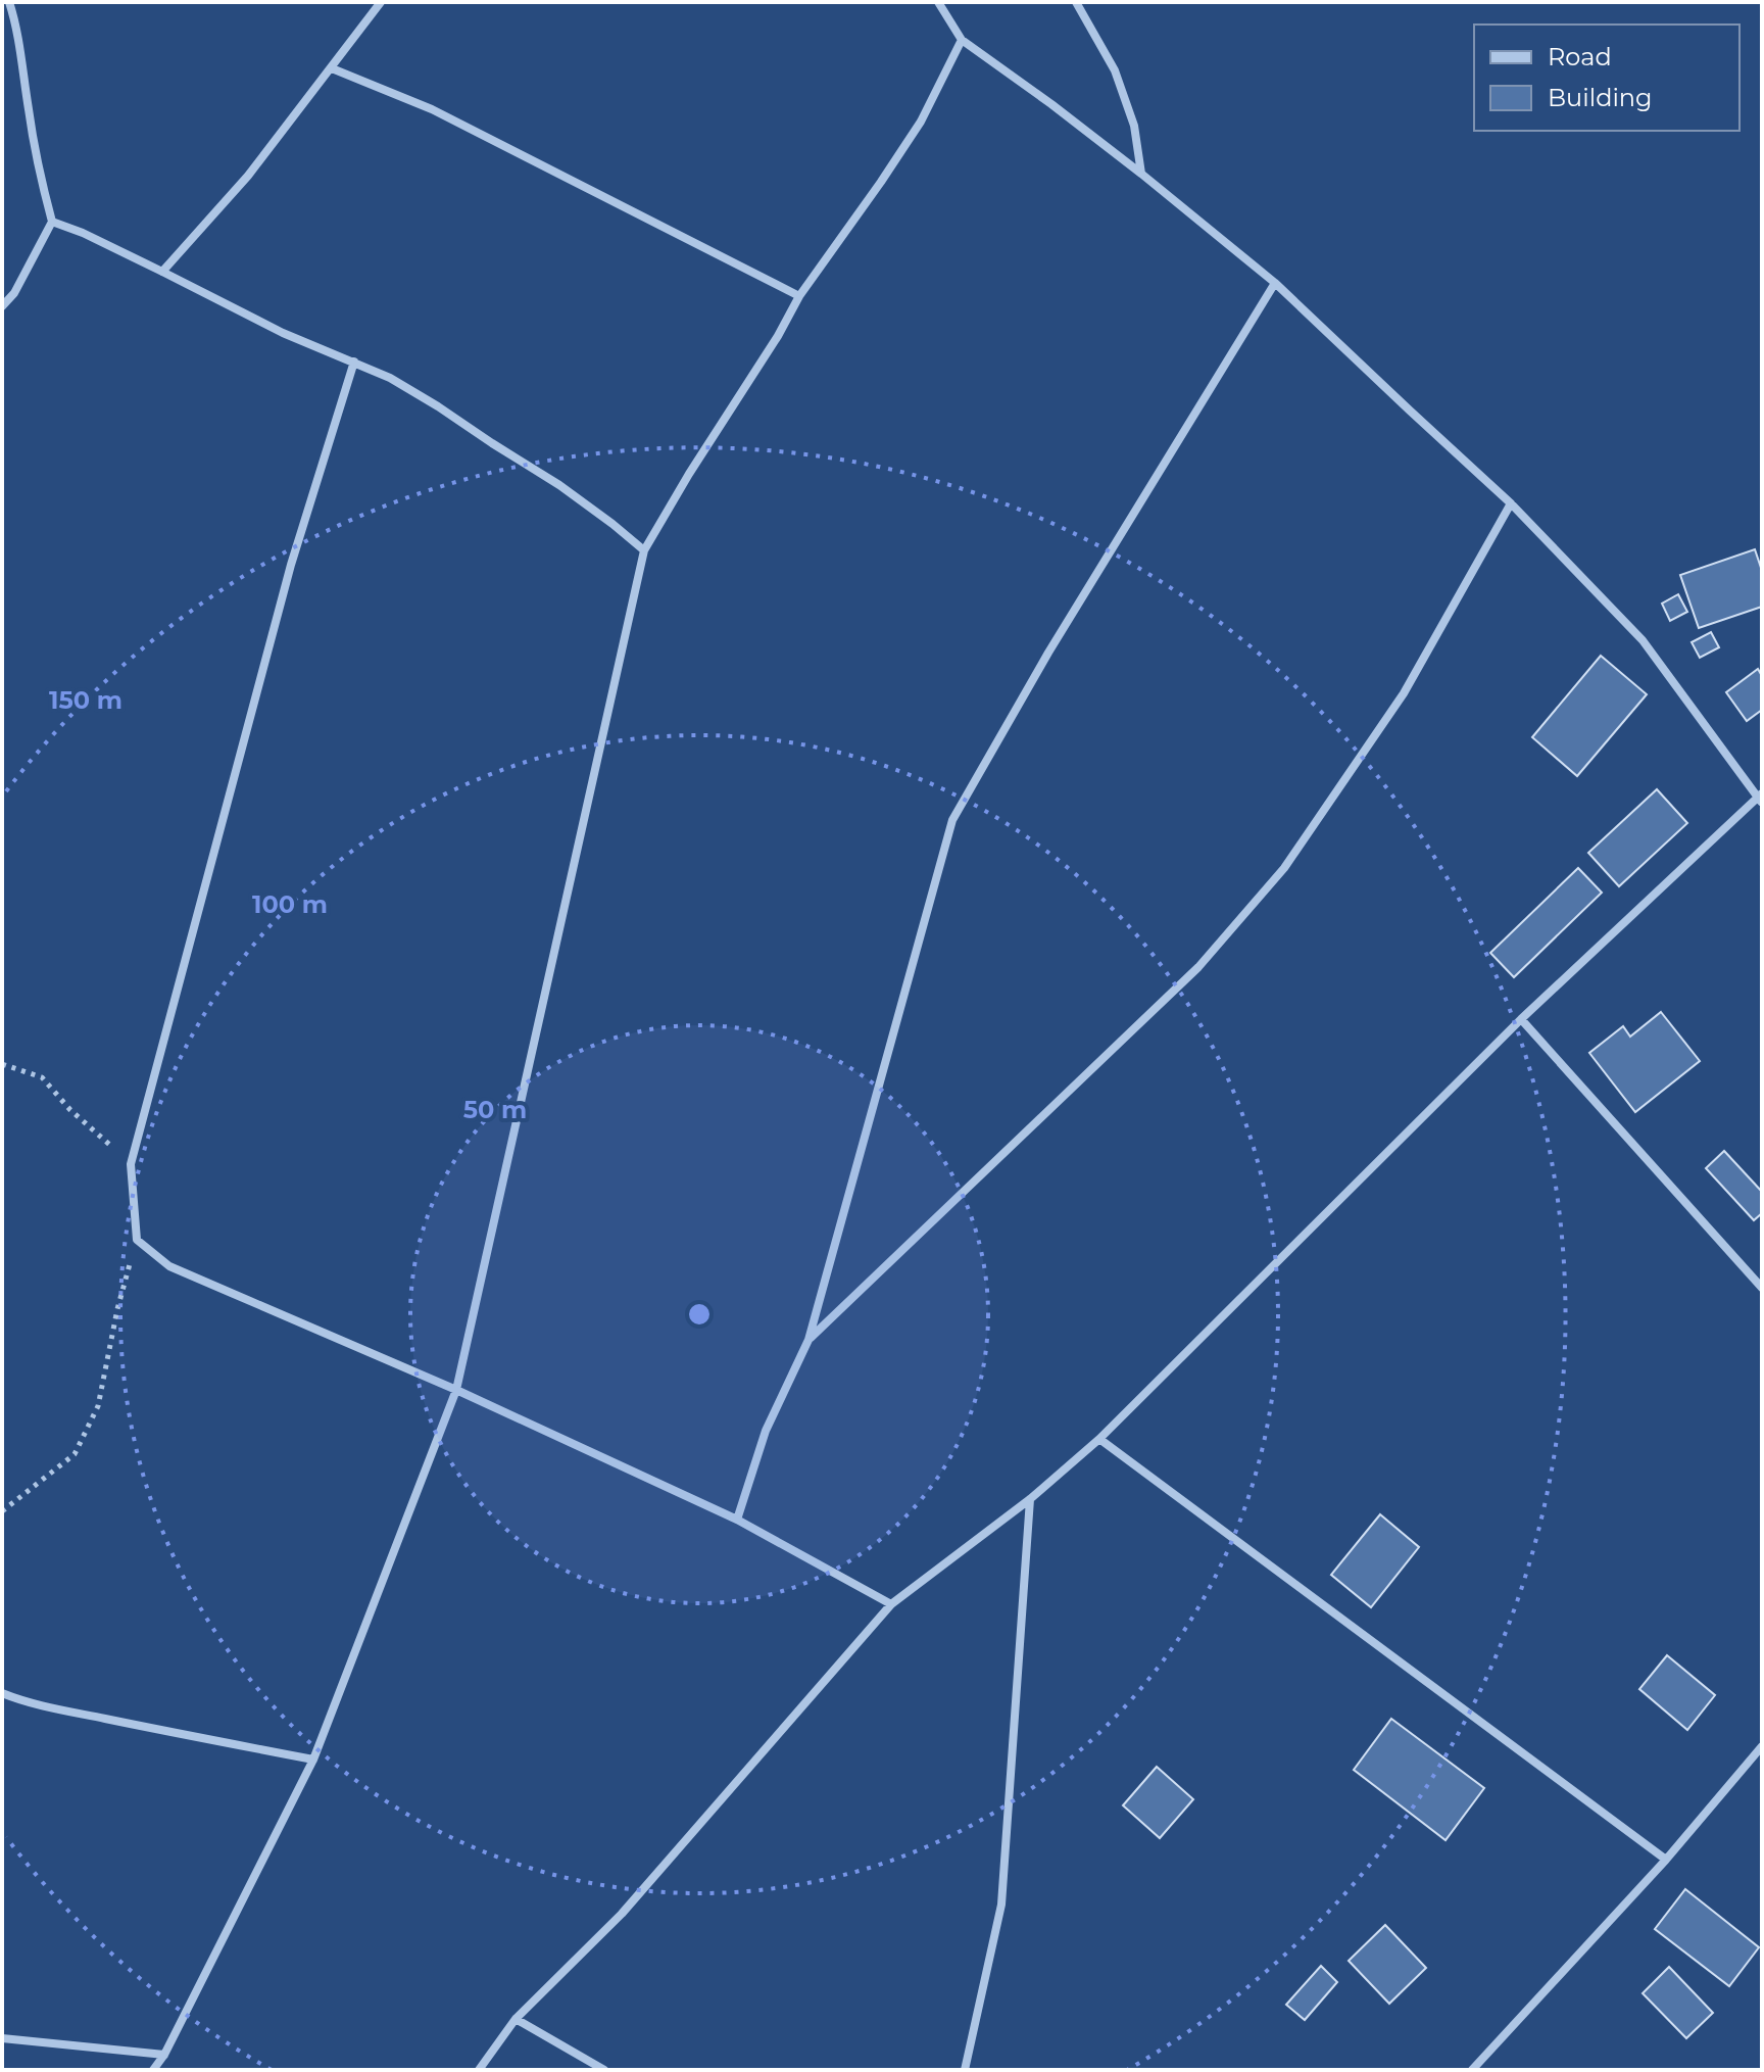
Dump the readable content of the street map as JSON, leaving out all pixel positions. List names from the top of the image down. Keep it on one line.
{"legend":["Road","Building"],"rings":["150 m","100 m","50 m"]}
